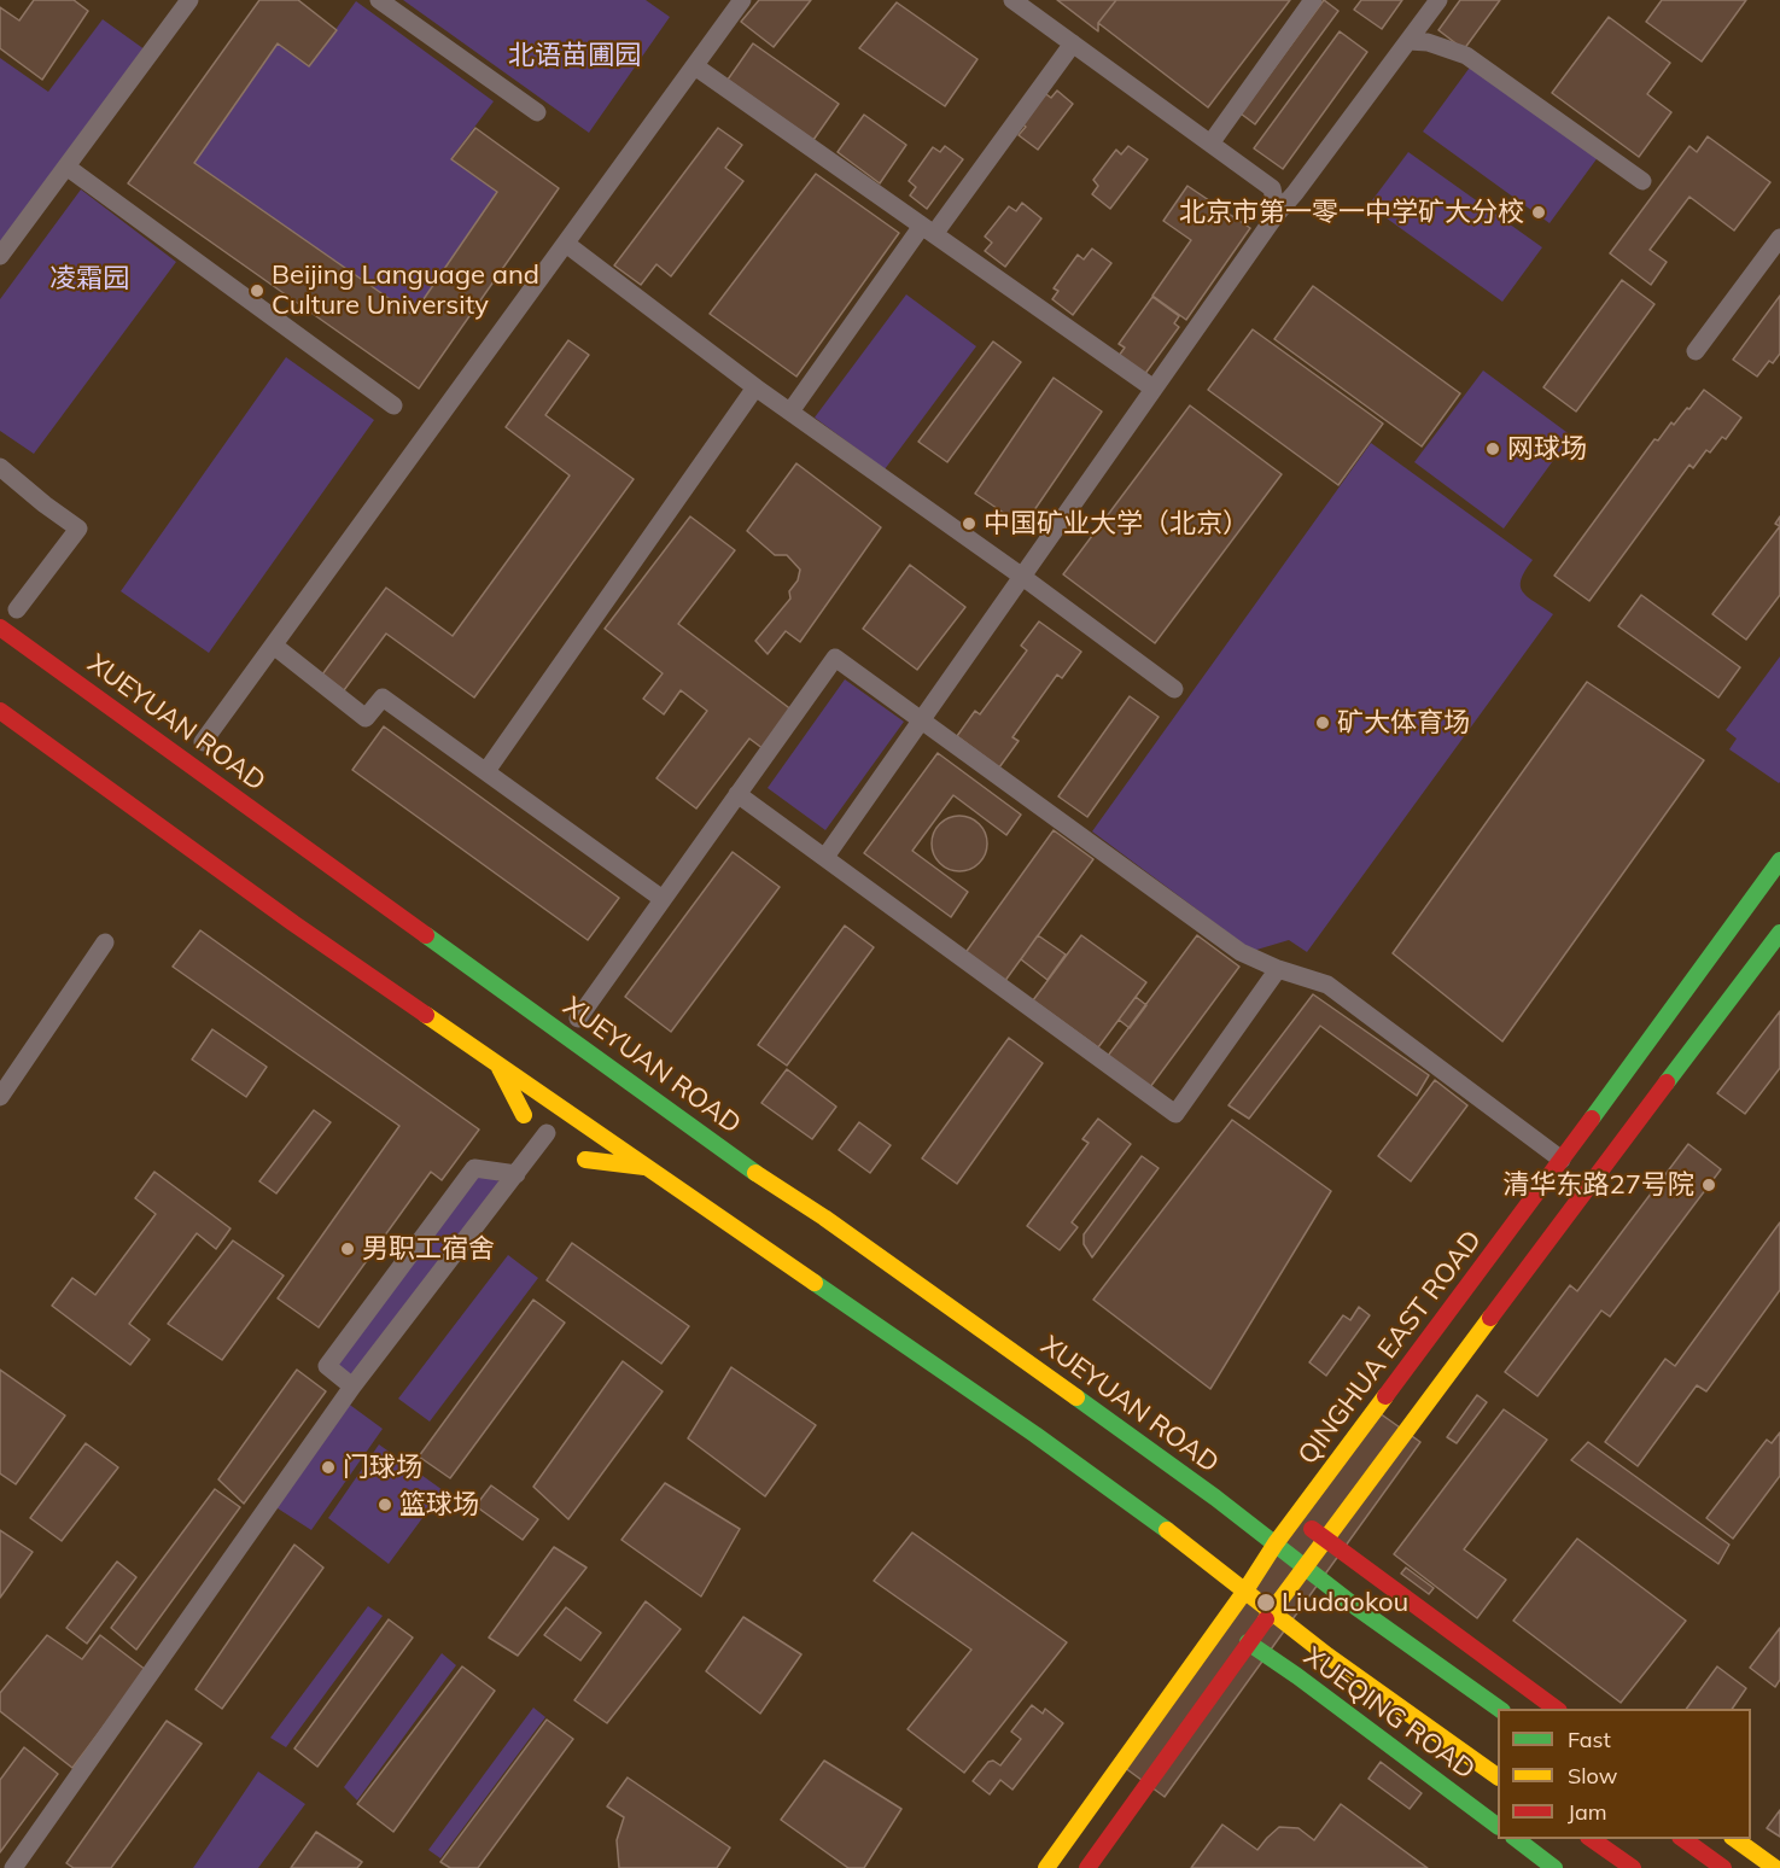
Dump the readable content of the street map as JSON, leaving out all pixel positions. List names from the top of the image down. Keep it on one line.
{"streets":{"main road":["XUEYUAN ROAD","QINGHUA EAST ROAD","XUEQING ROAD"]},"crossings":[["XUEYUAN ROAD","QINGHUA EAST ROAD"],["QINGHUA EAST ROAD","XUEQING ROAD"]],"parks":["北语苗圃园","凌霜园"],"places":["北京市第一零一中学矿大分校","Beijing Language and Culture University","网球场","中国矿业大学（北京）","矿大体育场","清华东路27号院","男职工宿舍","门球场","篮球场","Liudaokou"],"legend":["Fast","Slow","Jam"]}
